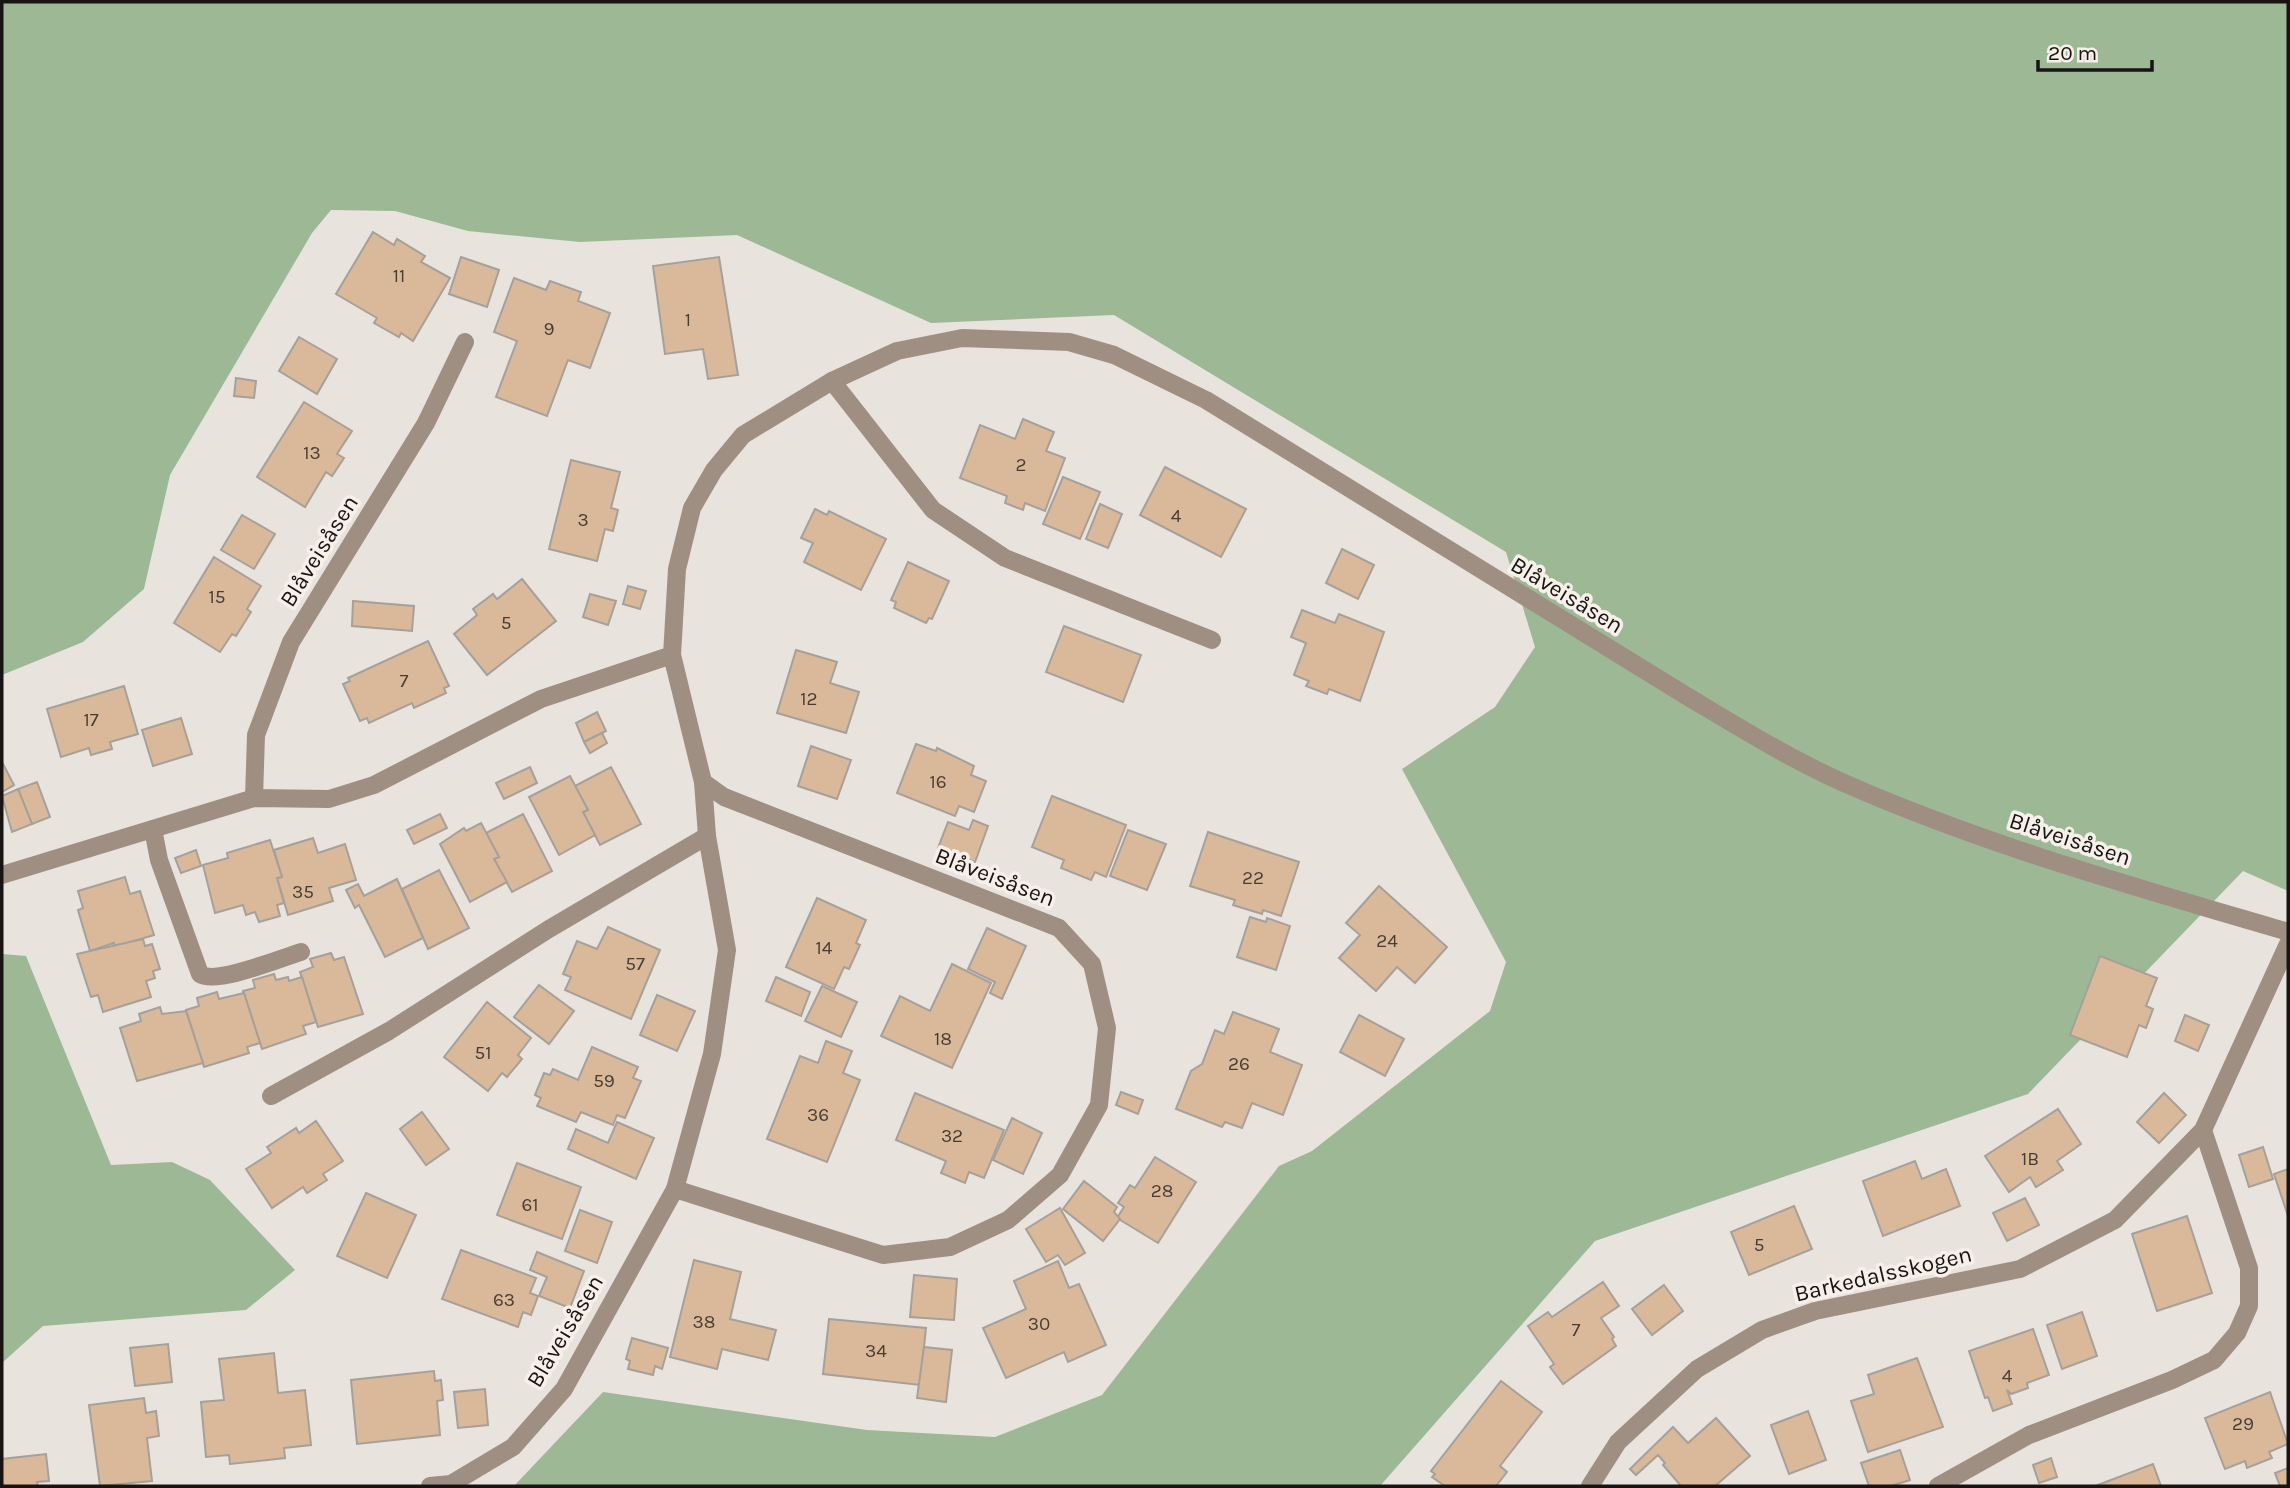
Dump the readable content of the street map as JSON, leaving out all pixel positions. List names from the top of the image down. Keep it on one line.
{"streets":{"street":["Blåveisåsen","Barkedalsskogen"]},"house_numbers":["11","1","9","13","2","4","3","15","5","7","12","17","16","22","35","24","14","57","18","51","26","59","36","32","1B","28","61","5","63","38","30","7","34","4","29"],"scale_bar":"20 m"}
